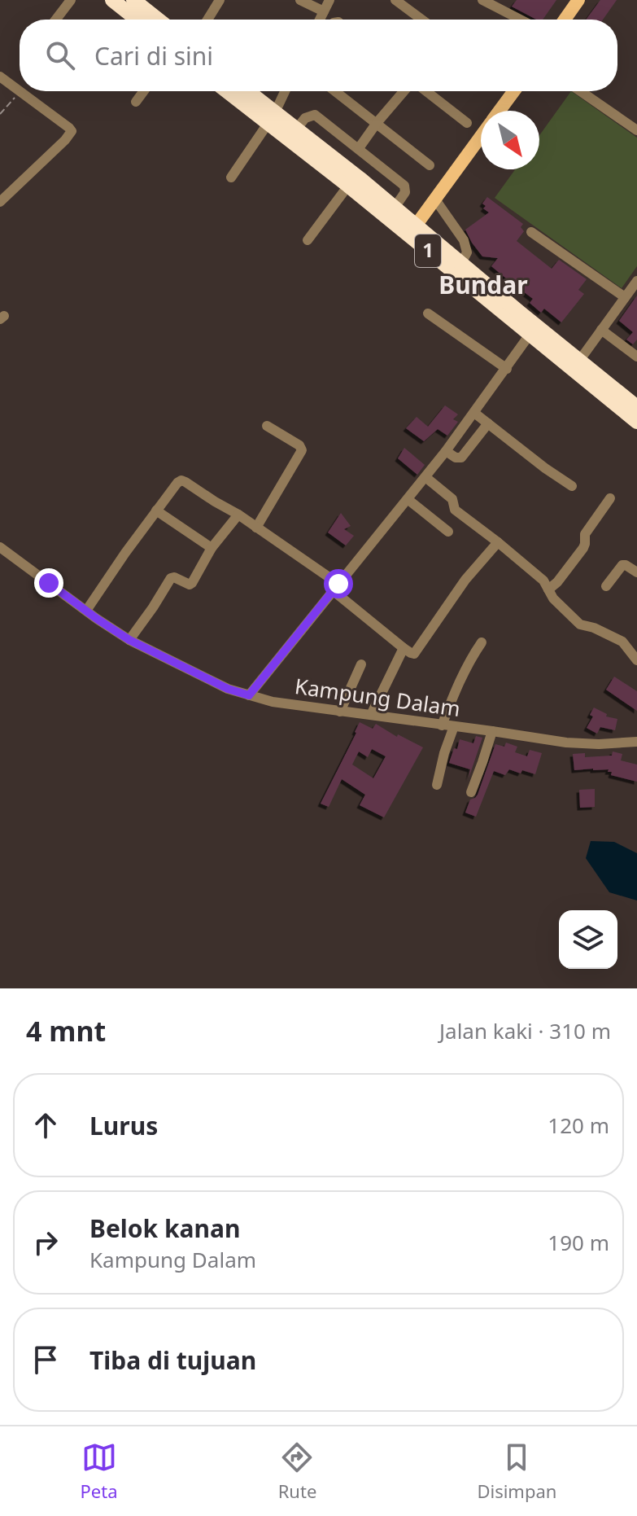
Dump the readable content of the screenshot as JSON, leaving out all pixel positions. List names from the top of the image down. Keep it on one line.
{"streets":{"highway":["1"],"street":["Kampung Dalam"]},"districts":["Bundar"],"north":"bottom right","page":{"search":"Cari di sini","heading":["4 mnt","Jalan kaki · 310 m"],"list":[["Lurus","120 m"],["Belok kanan","Kampung Dalam","190 m"],"Tiba di tujuan"],"nav":["Peta","Rute","Disimpan"]}}
